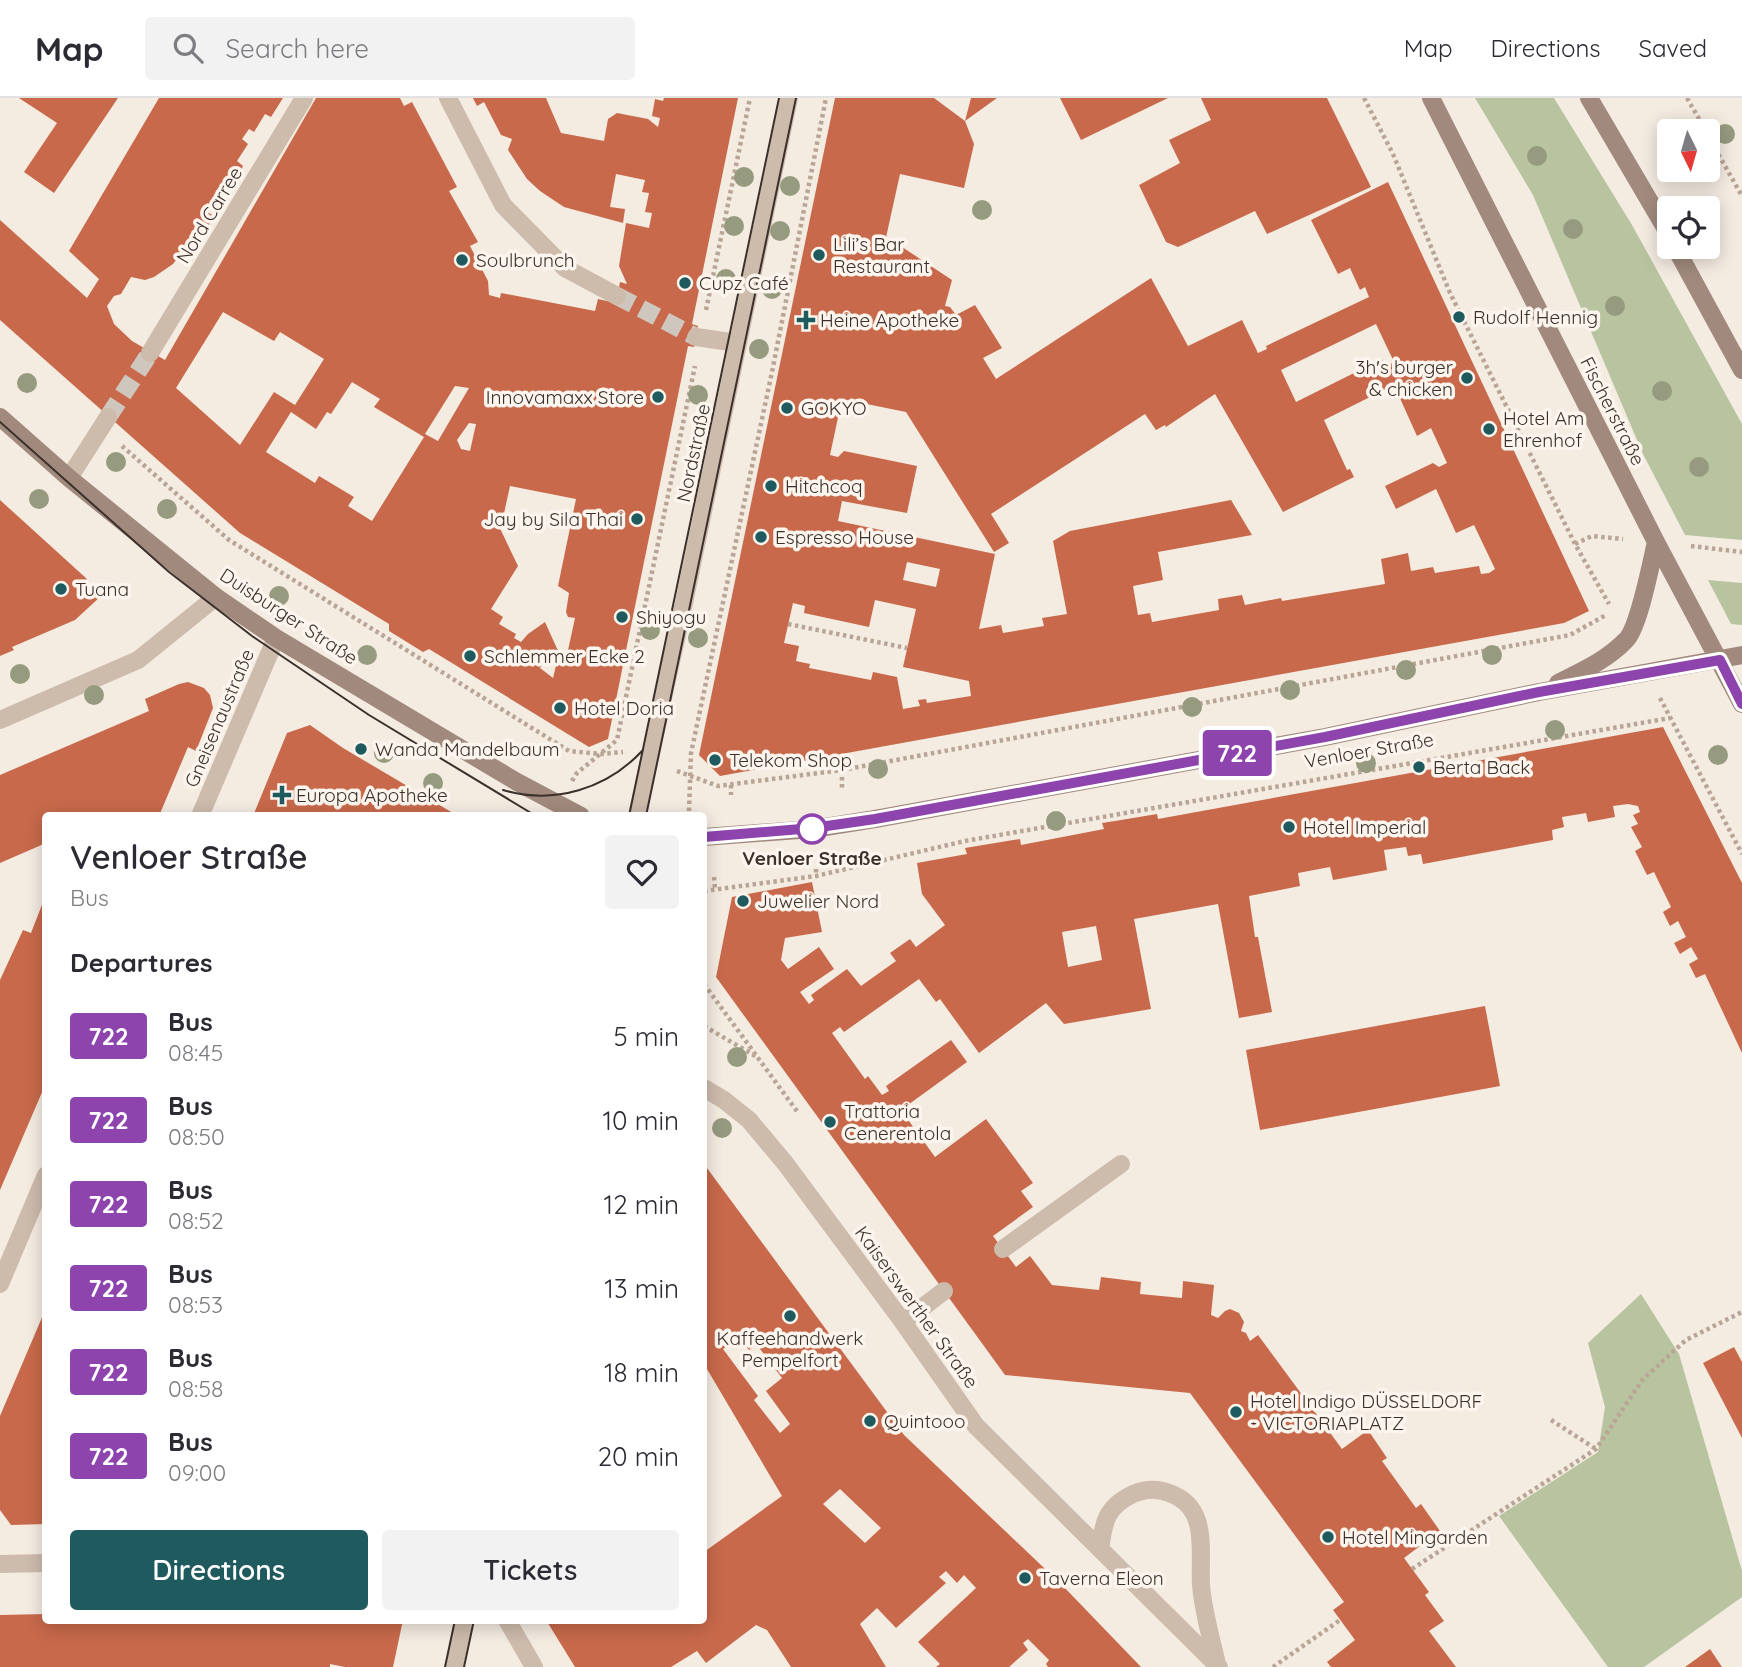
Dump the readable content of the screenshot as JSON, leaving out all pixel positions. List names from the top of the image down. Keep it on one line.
{"streets":{"street":["Nord Carree","Fischerstraße","Nordstraße","Duisburger Straße","Gneisenaustraße","Venloer Straße","Kaiserswerther Straße"]},"crossings":[["Fischerstraße","Venloer Straße"],["Nordstraße","Duisburger Straße"],["Duisburger Straße","Gneisenaustraße"]],"places":{"other":["Lili’s Bar Restaurant","Soulbrunch","Cupz Café","Rudolf Hennig","3h's burger & chicken","Innovamaxx Store","GOKYO","Hotel Am Ehrenhof","Hitchcoq","Jay by Sila Thai","Espresso House","Tuana","Shiyogu","Schlemmer Ecke 2","Hotel Doria","Wanda Mandelbaum","Telekom Shop","Berta Back","Hotel Imperial","Venloer Straße","Juwelier Nord","Trattoria Cenerentola","Kaffeehandwerk Pempelfort","Hotel Indigo DÜSSELDORF - VICTORIAPLATZ","Quintooo","Hotel Mingarden","Taverna Eleon"],"health":["Heine Apotheke","Europa Apotheke"]},"lines":["bus line 722"],"north":"bottom","page":{"header":"Map","search":"Search here","nav":["Map","Directions","Saved"],"on_map":"722","heading":[["Venloer Straße","Bus"],"Departures"],"list":[{"mark":"722","name":"Bus","note":"08:45","value":"5 min"},{"mark":"722","name":"Bus","note":"08:50","value":"10 min"},{"mark":"722","name":"Bus","note":"08:52","value":"12 min"},{"mark":"722","name":"Bus","note":"08:53","value":"13 min"},{"mark":"722","name":"Bus","note":"08:58","value":"18 min"},{"mark":"722","name":"Bus","note":"09:00","value":"20 min"}],"buttons":["Directions","Tickets"]}}
